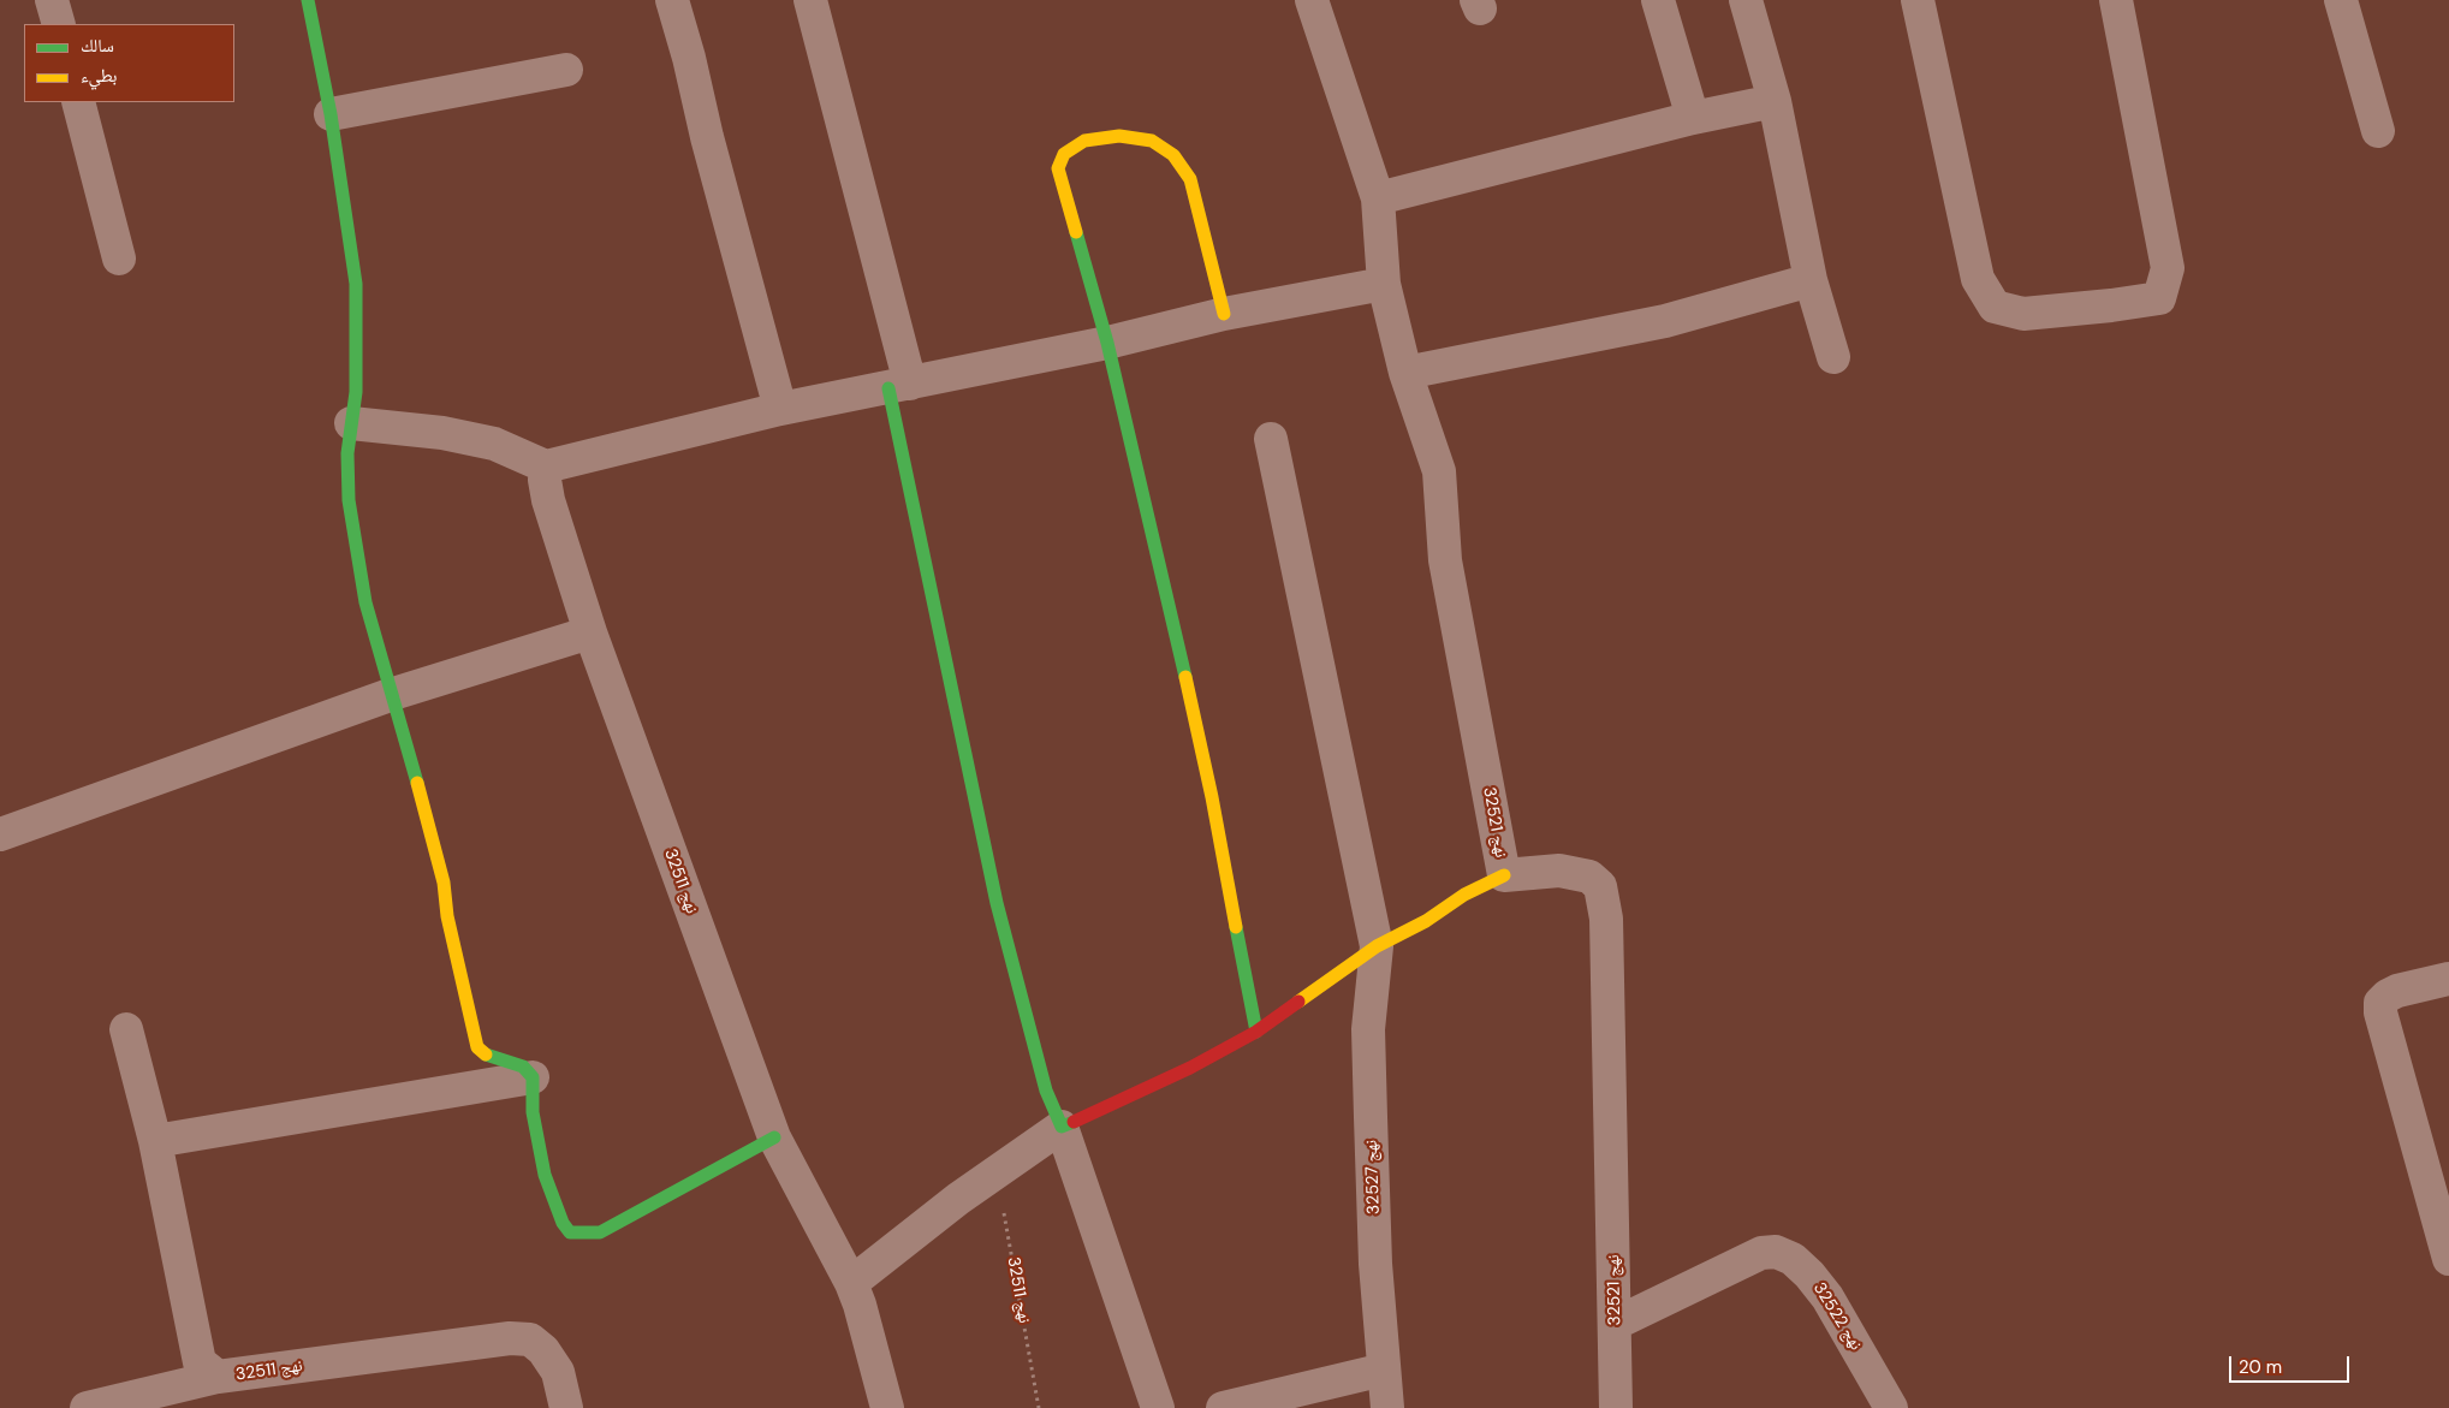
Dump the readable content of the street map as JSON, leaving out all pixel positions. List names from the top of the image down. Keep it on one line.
{"streets":{"street":["نهج 32521","نهج 32511","نهج 32527","نهج 32522"]},"crossings":[["نهج 32521","نهج 32522"]],"legend":["سالك","بطيء"],"scale_bar":"20 m"}
